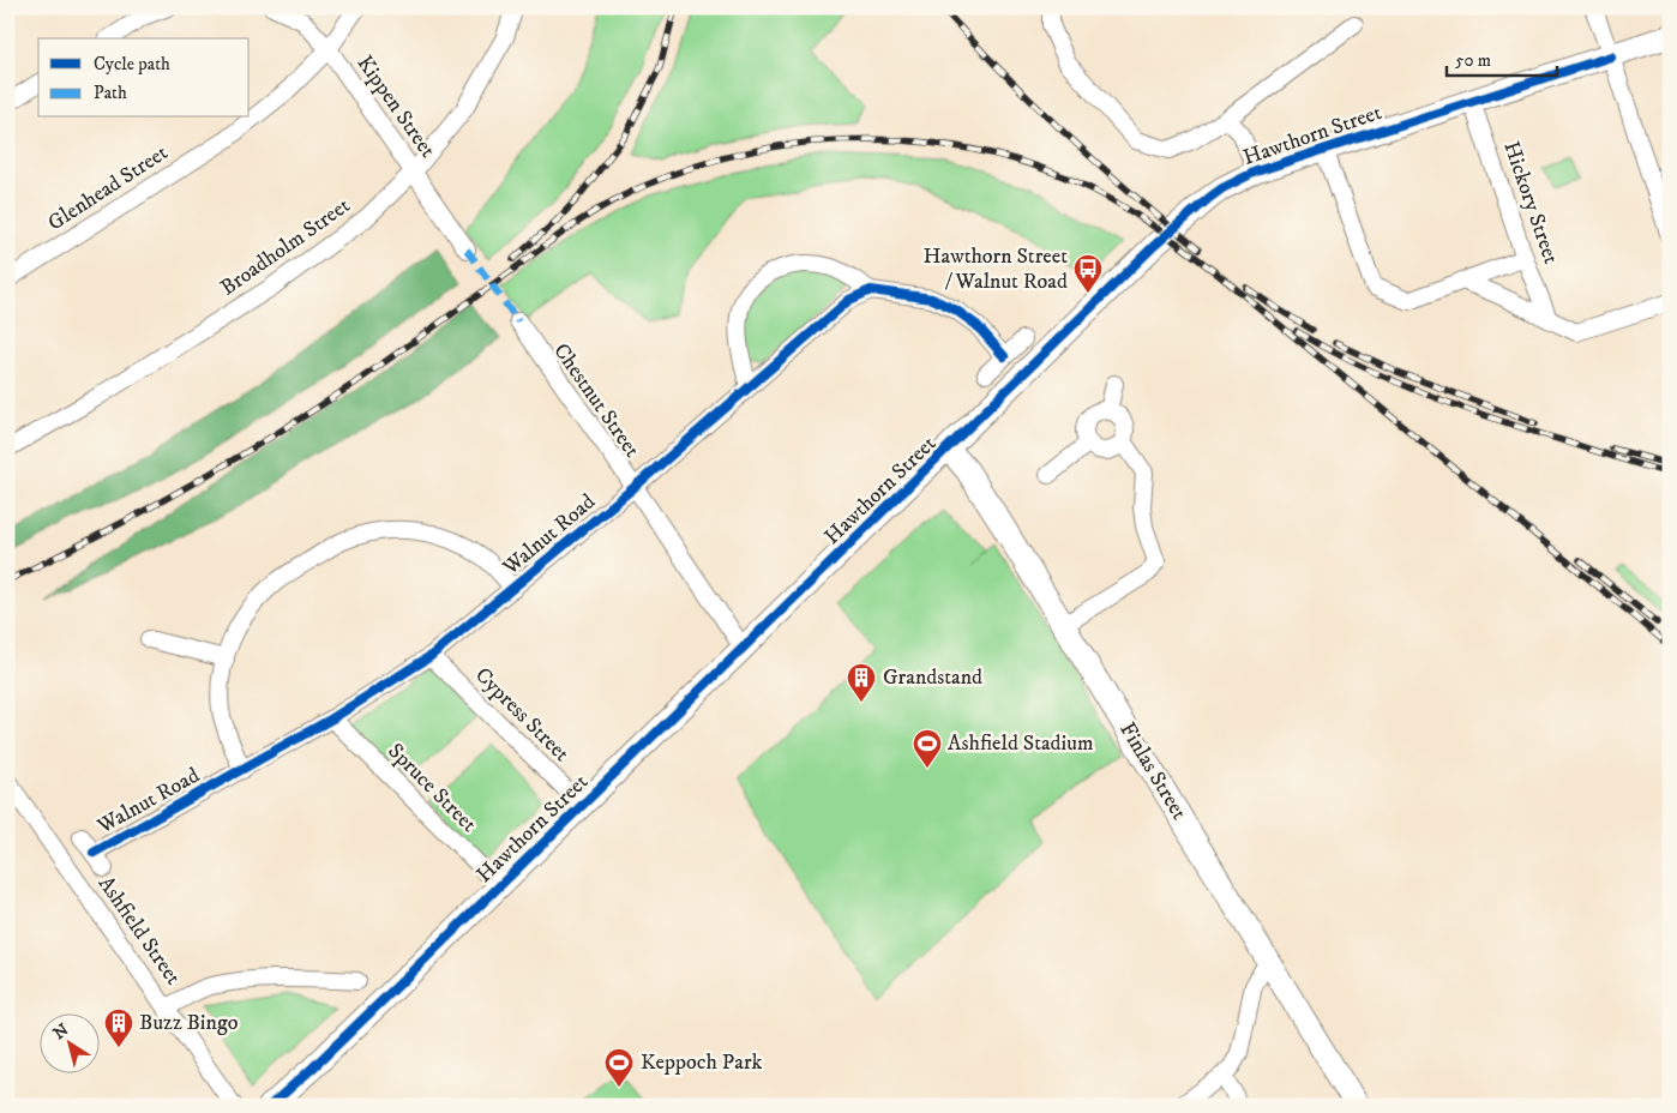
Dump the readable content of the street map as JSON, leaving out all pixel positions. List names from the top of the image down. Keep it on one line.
{"streets":{"main road":["Hawthorn Street","Finlas Street"],"street":["Kippen Street","Glenhead Street","Hickory Street","Broadholm Street","Chestnut Street","Walnut Road","Cypress Street","Spruce Street","Ashfield Street"]},"crossings":[["Kippen Street","Glenhead Street"],["Kippen Street","Broadholm Street"],["Hawthorn Street","Hickory Street"],["Hawthorn Street","Chestnut Street"],["Hawthorn Street","Cypress Street"],["Hawthorn Street","Finlas Street"],["Hawthorn Street","Spruce Street"],["Chestnut Street","Walnut Road"],["Walnut Road","Cypress Street"],["Walnut Road","Spruce Street"]],"places":{"bus stop":["Hawthorn Street / Walnut Road"],"building":["Grandstand","Buzz Bingo"],"sports":["Ashfield Stadium","Keppoch Park"]},"legend":["Cycle path","Path"],"scale_bar":"50 m","north":"top left"}
